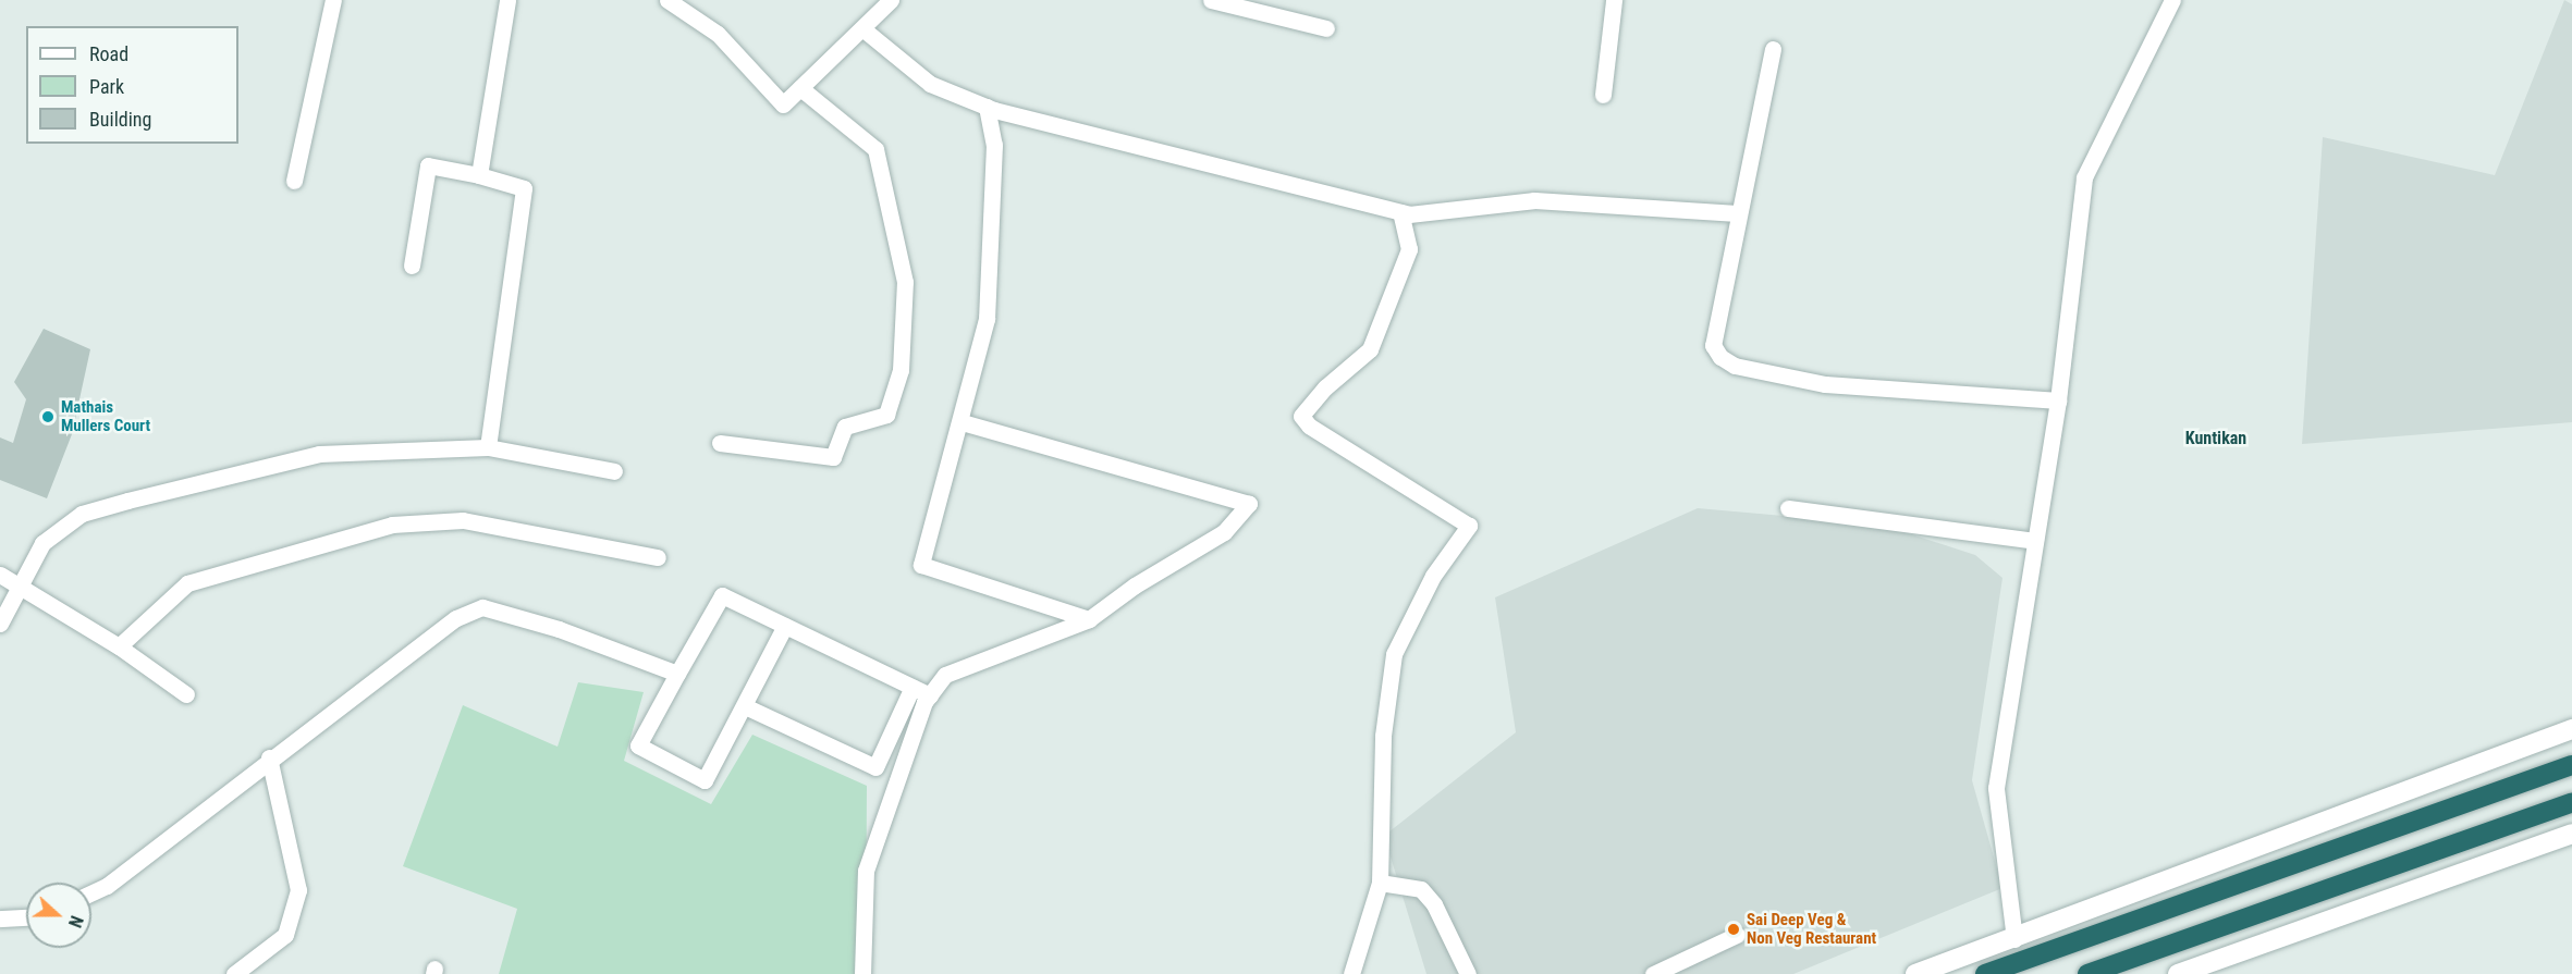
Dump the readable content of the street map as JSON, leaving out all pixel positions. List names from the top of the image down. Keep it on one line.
{"districts":["Kuntikan"],"places":["Mathais Mullers Court","Sai Deep Veg & Non Veg Restaurant"],"legend":["Road","Park","Building"],"north":"right"}
